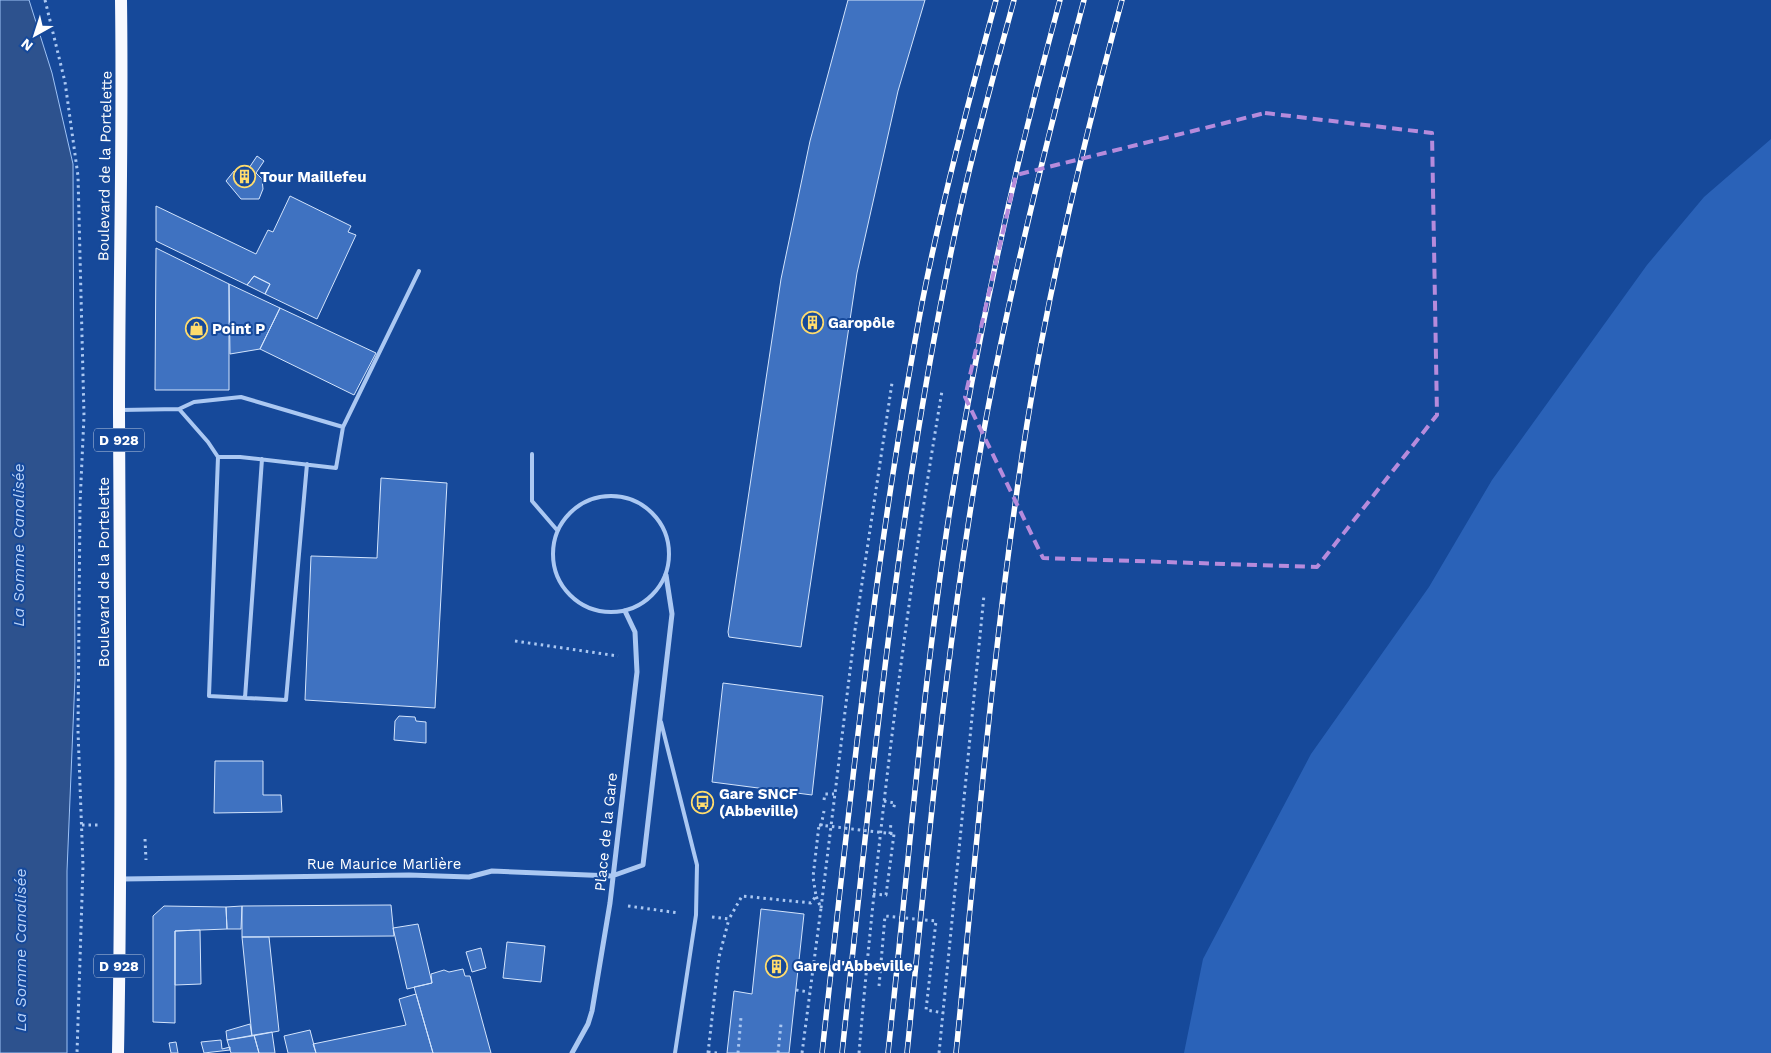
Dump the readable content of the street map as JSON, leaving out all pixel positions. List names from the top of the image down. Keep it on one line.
{"streets":{"main road":["Boulevard de la Portelette","D 928"],"street":["Place de la Gare","Rue Maurice Marlière"]},"crossings":[["Boulevard de la Portelette","Rue Maurice Marlière"],["Place de la Gare","Rue Maurice Marlière"]],"water":["La Somme Canalisée"],"places":{"building":["Tour Maillefeu","Garopôle","Gare d'Abbeville"],"shop":["Point P"],"bus stop":["Gare SNCF (Abbeville)"]},"north":"bottom left"}
